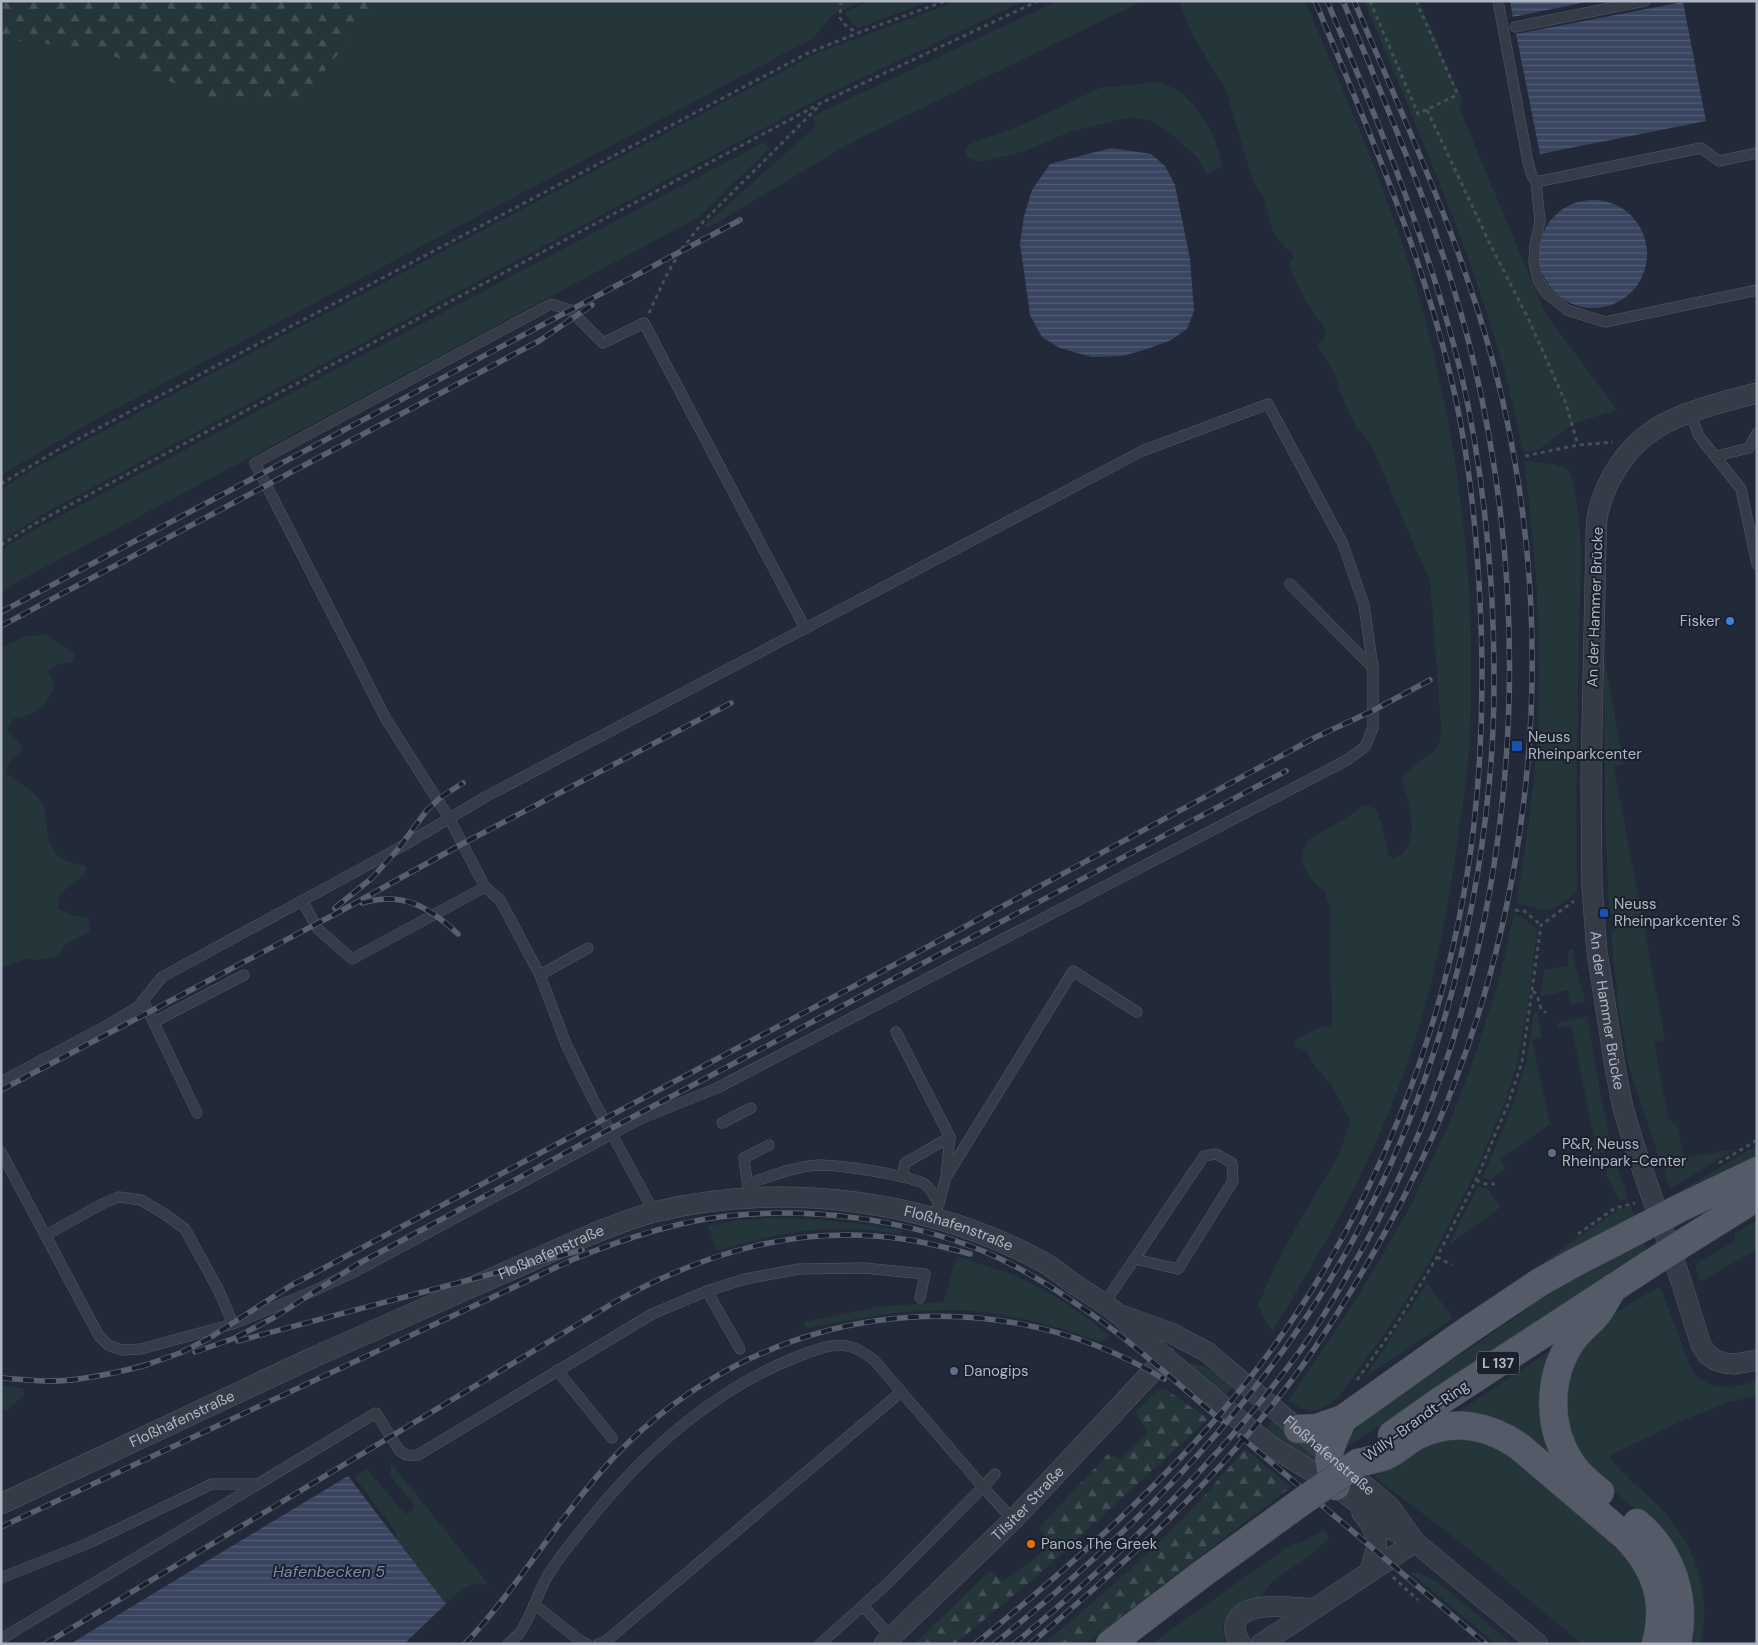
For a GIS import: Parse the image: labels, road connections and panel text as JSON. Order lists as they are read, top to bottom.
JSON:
{
  "streets": {
    "main road": ["L 137", "Willy-Brandt-Ring"],
    "street": ["An der Hammer Brücke", "Floßhafenstraße", "Tilsiter Straße"]
  },
  "crossings": [
    ["Floßhafenstraße", "Tilsiter Straße"]
  ],
  "water": ["Hafenbecken 5"],
  "places": {
    "other": [
      "Fisker",
      "P&R, Neuss Rheinpark-Center",
      "Danogips",
      "Panos The Greek"
    ],
    "transit": ["Neuss Rheinparkcenter", "Neuss Rheinparkcenter S"]
  }
}
